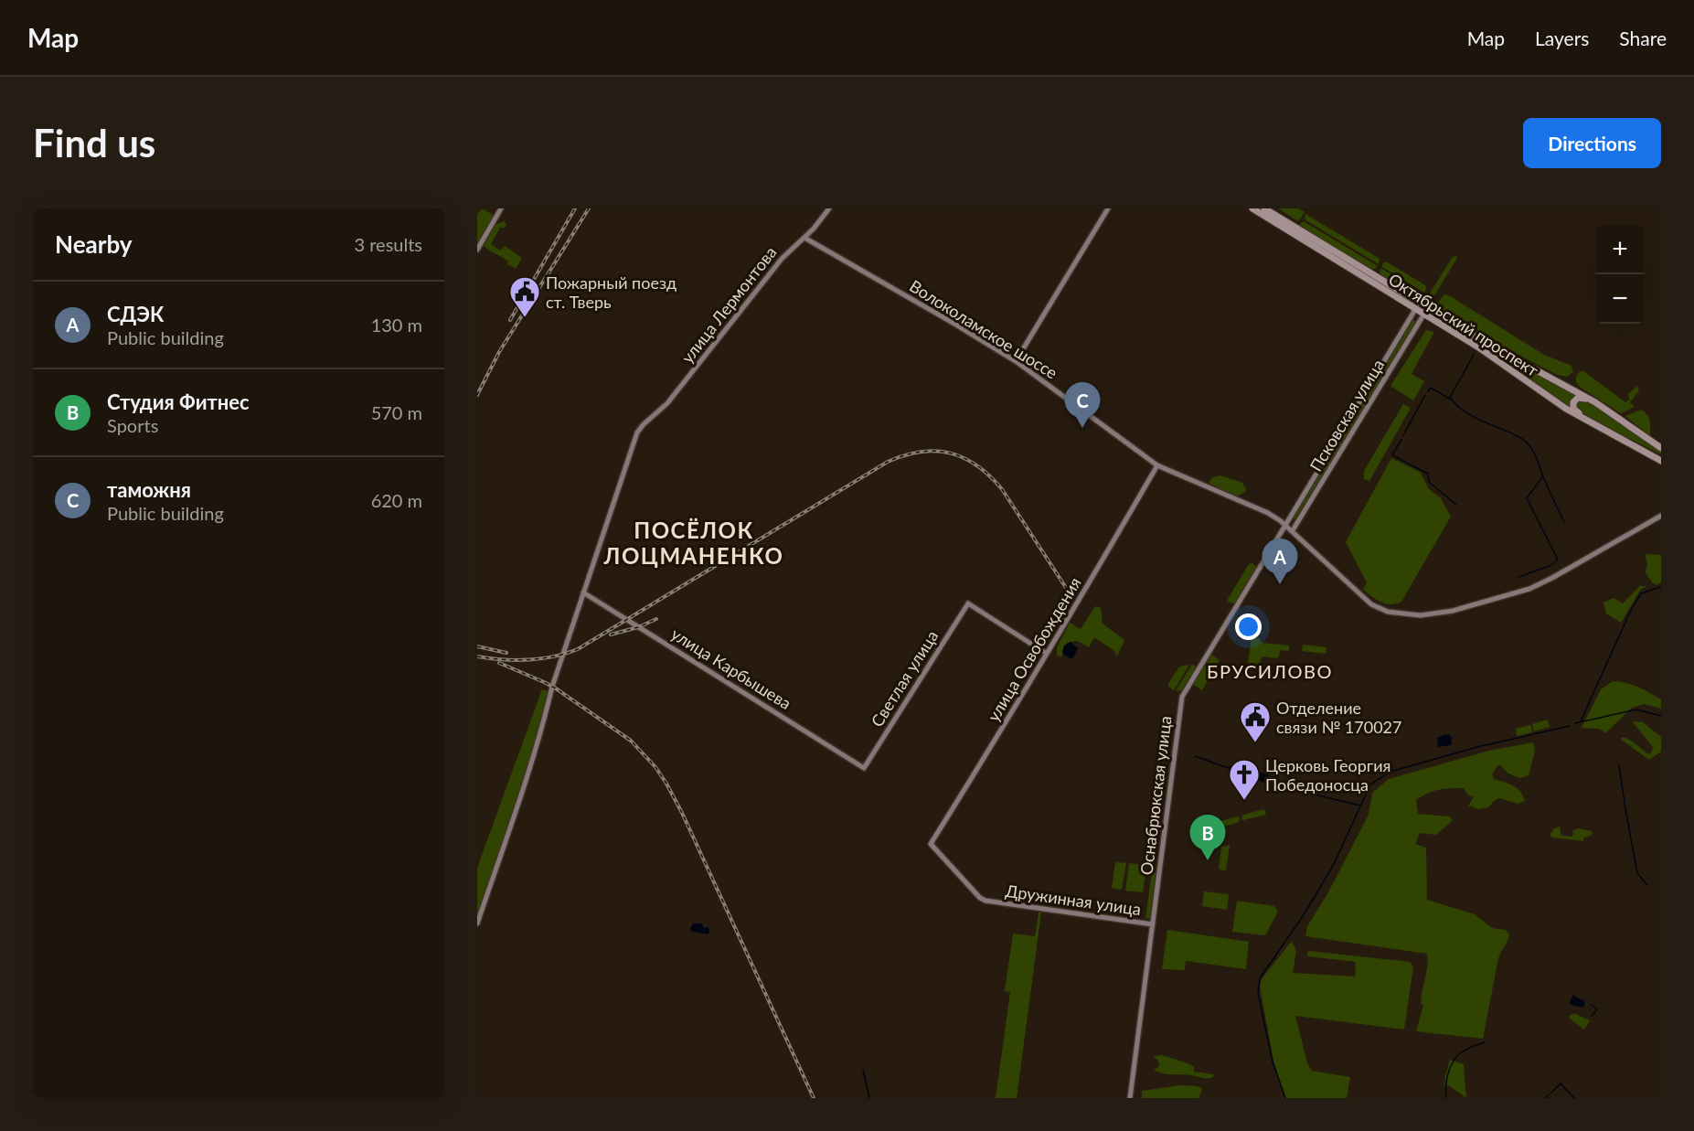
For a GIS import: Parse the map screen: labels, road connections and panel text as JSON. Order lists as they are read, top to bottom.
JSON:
{
  "streets": {
    "main road": [
      "улица Лермонтова",
      "Октябрьский проспект",
      "Волоколамское шоссе",
      "Псковская улица",
      "улица Освобождения",
      "улица Карбышева",
      "Светлая улица",
      "Оснабрюкская улица",
      "Дружинная улица"
    ]
  },
  "crossings": [
    ["улица Лермонтова", "Волоколамское шоссе"],
    ["улица Лермонтова", "улица Карбышева"],
    ["Октябрьский проспект", "Псковская улица"],
    ["Волоколамское шоссе", "Псковская улица"],
    ["Волоколамское шоссе", "улица Освобождения"],
    ["Волоколамское шоссе", "Оснабрюкская улица"],
    ["Псковская улица", "Оснабрюкская улица"],
    ["улица Освобождения", "Светлая улица"],
    ["улица Освобождения", "Дружинная улица"],
    ["улица Карбышева", "Светлая улица"],
    ["Оснабрюкская улица", "Дружинная улица"]
  ],
  "districts": ["ПОСЁЛОК ЛОЦМАНЕНКО", "БРУСИЛОВО"],
  "places": {
    "public building": ["Пожарный поезд ст. Тверь", "Отделение связи № 170027"],
    "church": ["Церковь Георгия Победоносца"]
  },
  "page": {
    "header": "Map",
    "nav": ["Map", "Layers", "Share"],
    "buttons": "Directions",
    "title": "Find us",
    "heading": ["Nearby", "3 results"],
    "map_buttons": ["+", "−"],
    "list": [
      {
        "mark": "A",
        "name": "СДЭК",
        "note": "Public building",
        "value": "130 m"
      },
      {
        "mark": "B",
        "name": "Студия Фитнес",
        "note": "Sports",
        "value": "570 m"
      },
      {
        "mark": "C",
        "name": "таможня",
        "note": "Public building",
        "value": "620 m"
      }
    ],
    "pins": ["C", "A", "B"]
  }
}
